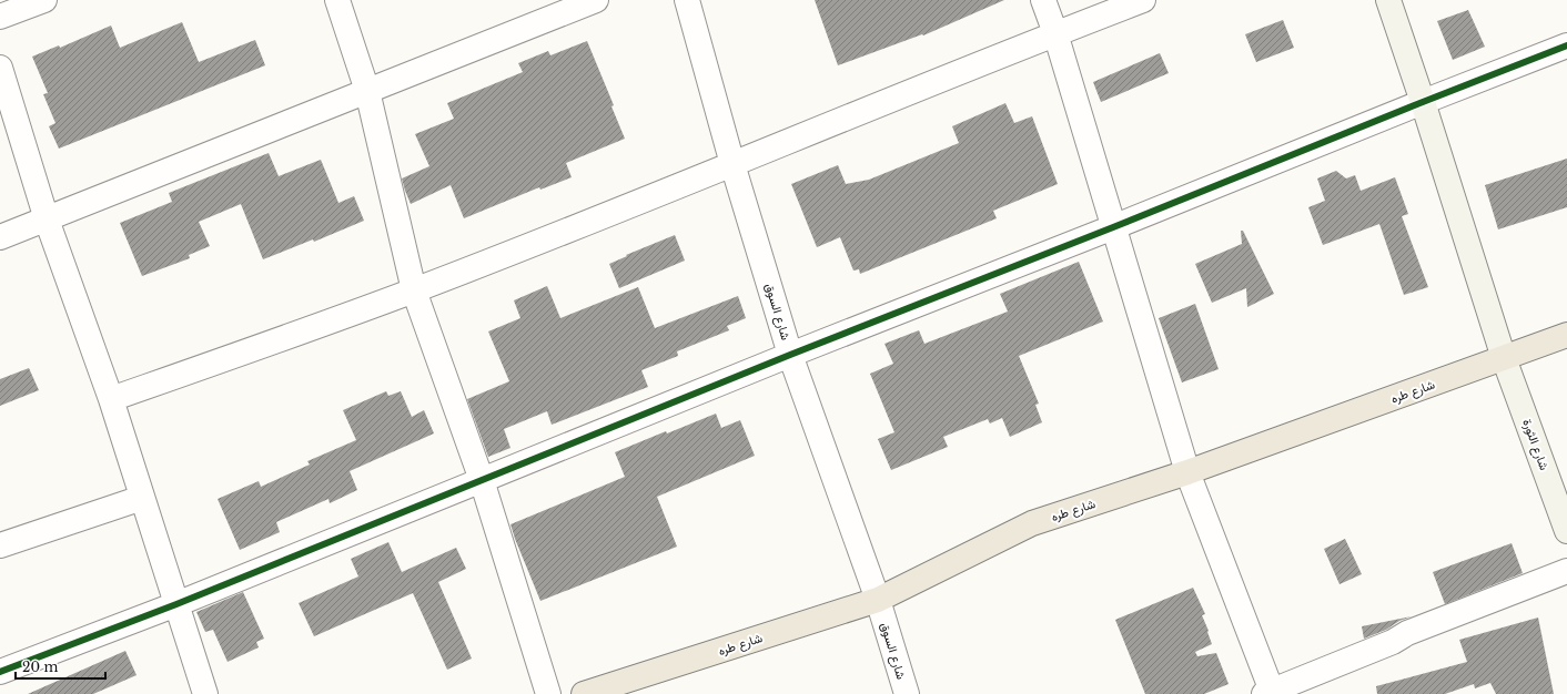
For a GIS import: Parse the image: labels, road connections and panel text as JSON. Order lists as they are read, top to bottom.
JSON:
{
  "streets": {
    "main road": ["شارع طره"],
    "street": ["شارع السوق", "شارع الثورة"]
  },
  "crossings": [
    ["شارع السوق", "شارع طره"],
    ["شارع طره", "شارع الثورة"]
  ],
  "scale_bar": "20 m"
}
